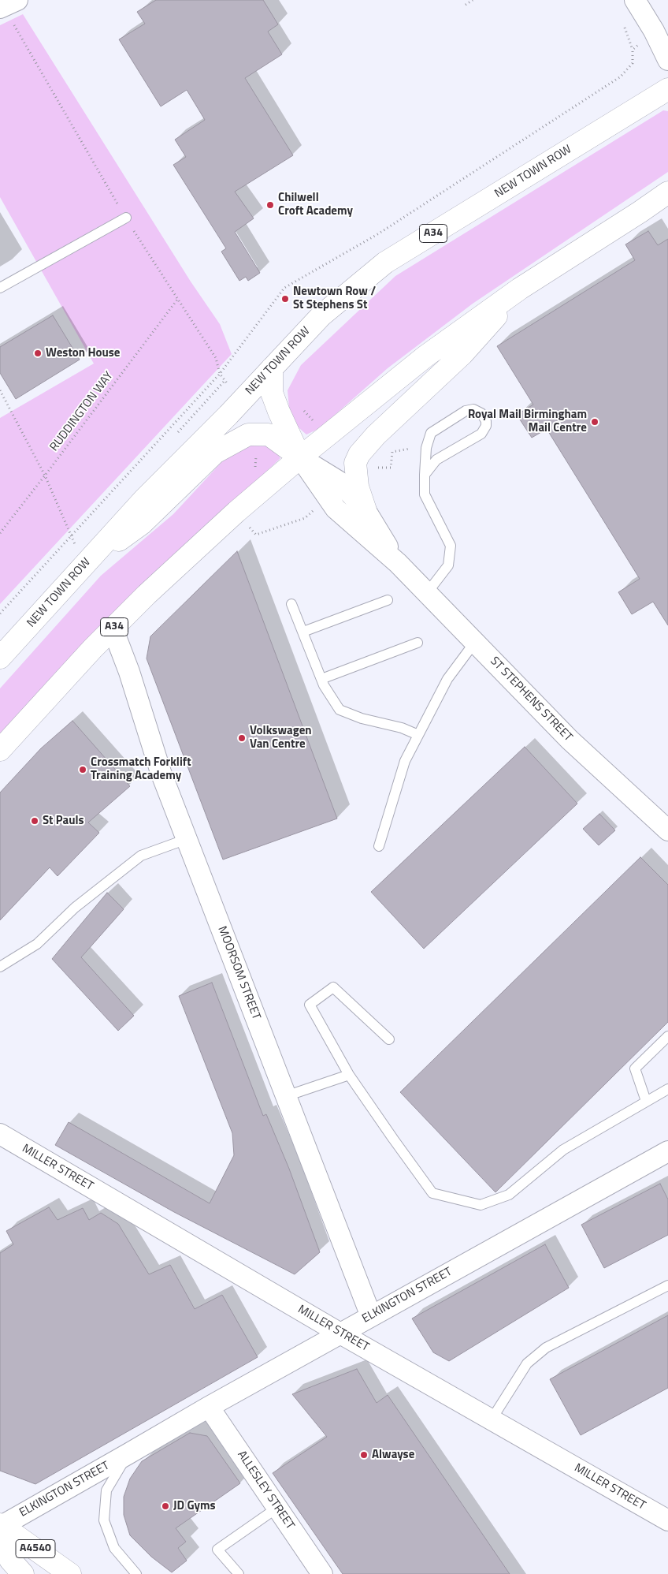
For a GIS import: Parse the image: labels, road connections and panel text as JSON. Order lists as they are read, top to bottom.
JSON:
{
  "streets": {
    "highway": ["NEW TOWN ROW", "A34", "A4540"],
    "street": [
      "ST STEPHENS STREET",
      "MOORSOM STREET",
      "MILLER STREET",
      "ELKINGTON STREET",
      "ALLESLEY STREET"
    ],
    "path": ["RUDDINGTON WAY"]
  },
  "crossings": [
    ["A34", "ST STEPHENS STREET"],
    ["A34", "MOORSOM STREET"],
    ["MOORSOM STREET", "ELKINGTON STREET"],
    ["MILLER STREET", "ELKINGTON STREET"],
    ["ELKINGTON STREET", "ALLESLEY STREET"],
    ["ELKINGTON STREET", "A4540"]
  ],
  "places": [
    "Chilwell Croft Academy",
    "Newtown Row / St Stephens St",
    "Weston House",
    "Royal Mail Birmingham Mail Centre",
    "Volkswagen Van Centre",
    "Crossmatch Forklift Training Academy",
    "St Pauls",
    "Alwayse",
    "JD Gyms"
  ]
}
